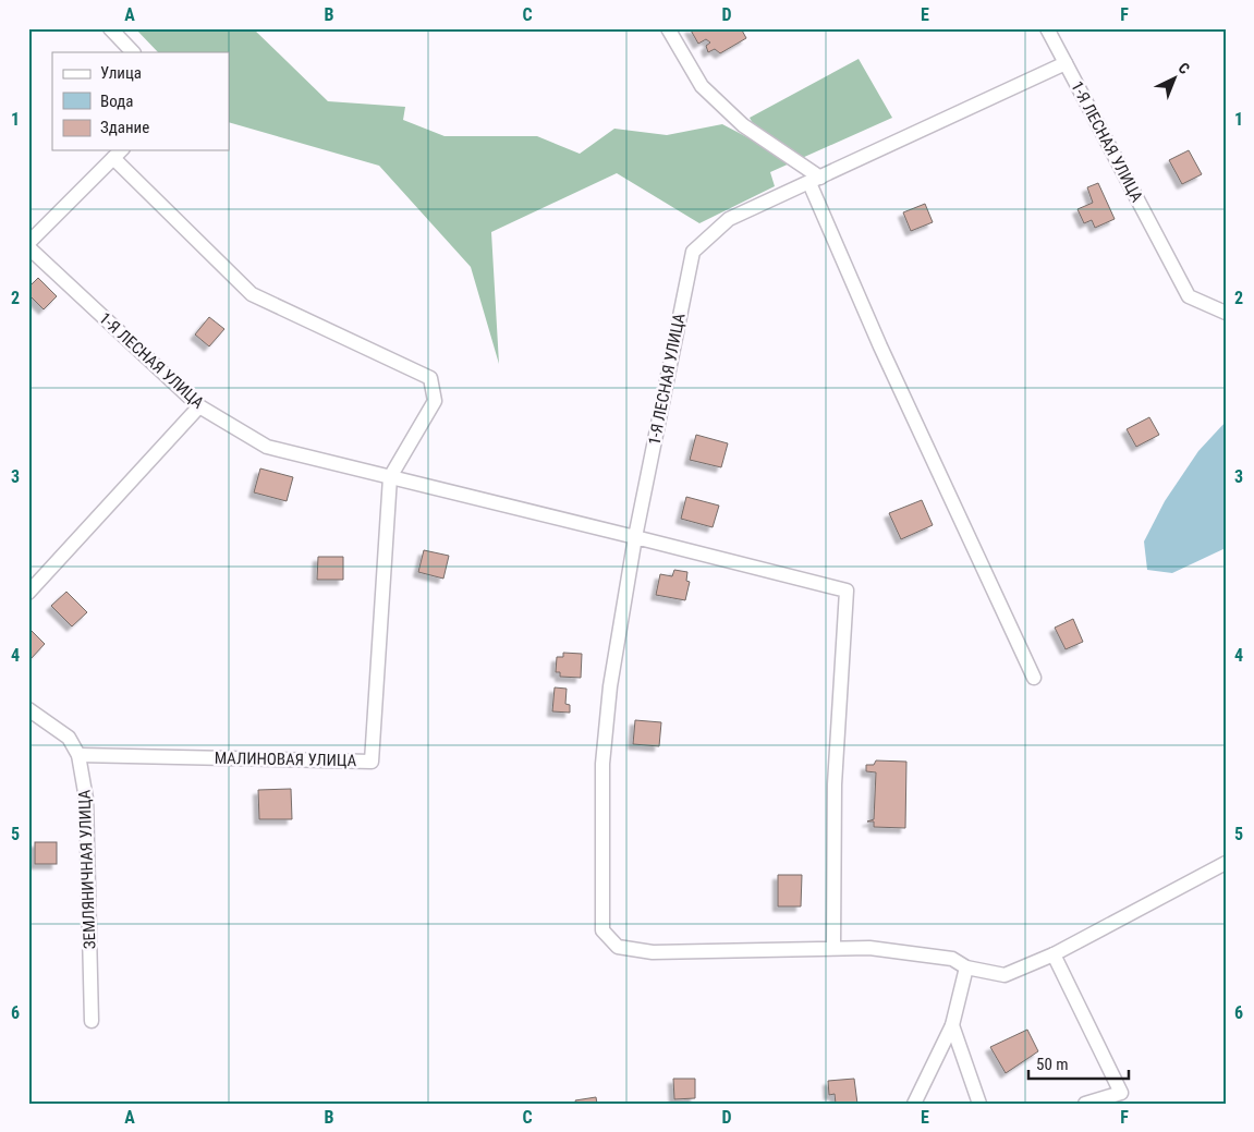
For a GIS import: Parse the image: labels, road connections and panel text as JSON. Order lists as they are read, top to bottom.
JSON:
{
  "streets": {
    "street": ["1-Я ЛЕСНАЯ УЛИЦА", "МАЛИНОВАЯ УЛИЦА", "ЗЕМЛЯНИЧНАЯ УЛИЦА"]
  },
  "crossings": [
    ["1-Я ЛЕСНАЯ УЛИЦА", "МАЛИНОВАЯ УЛИЦА"],
    ["МАЛИНОВАЯ УЛИЦА", "ЗЕМЛЯНИЧНАЯ УЛИЦА"]
  ],
  "legend": ["Улица", "Вода", "Здание"],
  "scale_bar": "50 m",
  "north": "top right",
  "grid": {
    "columns": [
      "A",
      "B",
      "C",
      "D",
      "E",
      "F"
    ],
    "rows": [
      "1",
      "2",
      "3",
      "4",
      "5",
      "6"
    ]
  }
}
